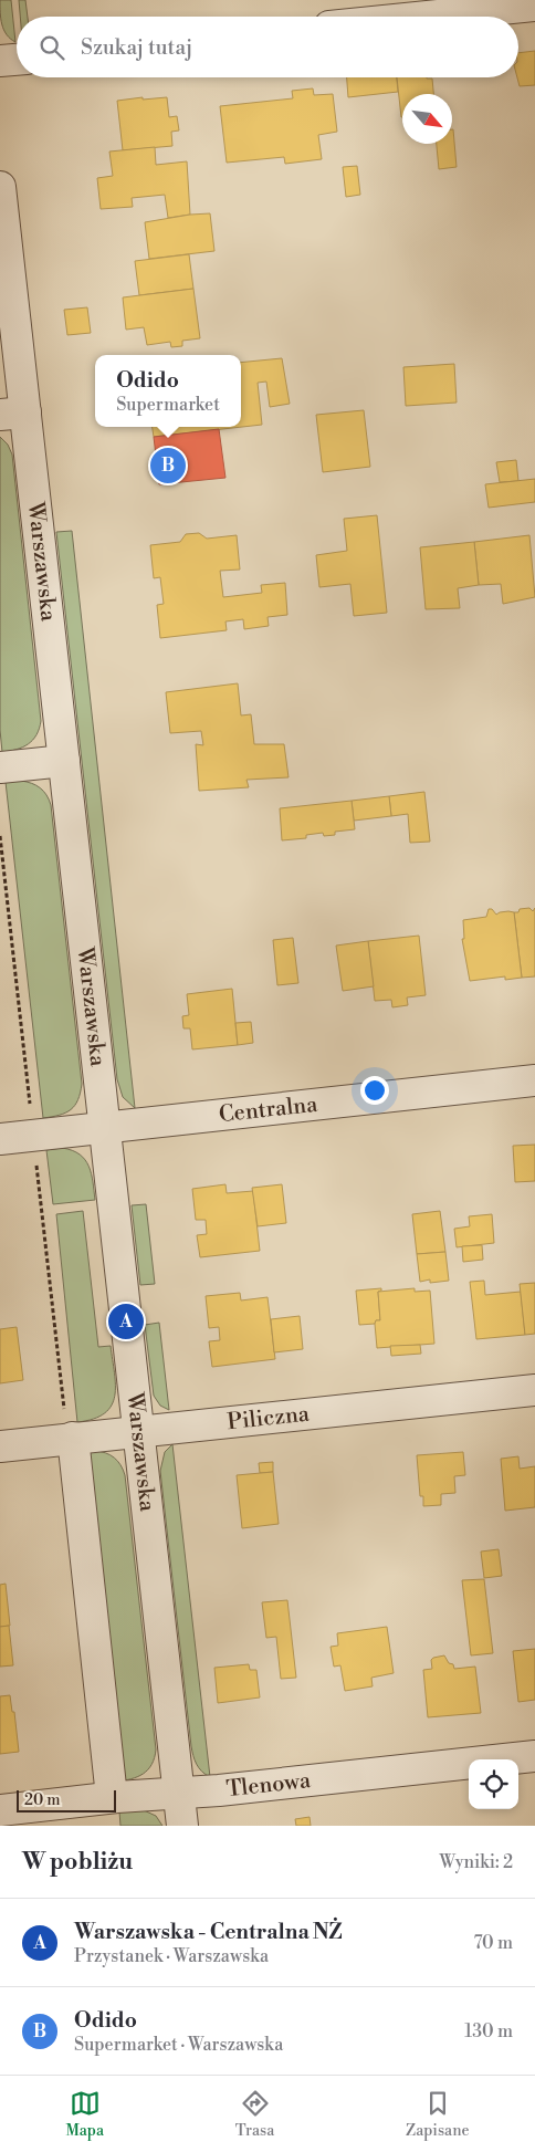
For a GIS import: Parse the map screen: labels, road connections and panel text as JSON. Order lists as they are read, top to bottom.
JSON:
{
  "streets": {
    "street": [
      "Warszawska",
      "Centralna",
      "Piliczna",
      "Tlenowa"
    ]
  },
  "crossings": [
    ["Warszawska", "Centralna"],
    ["Warszawska", "Piliczna"],
    ["Warszawska", "Tlenowa"]
  ],
  "scale_bar": "20 m",
  "north": "bottom right",
  "page": {
    "search": "Szukaj tutaj",
    "popup": ["Odido", "Supermarket"],
    "pins": ["B", "A"],
    "scale": "20 m",
    "heading": ["W pobliżu", "Wyniki: 2"],
    "list": [
      {
        "mark": "A",
        "name": "Warszawska - Centralna NŻ",
        "note": "Przystanek · Warszawska",
        "value": "70 m"
      },
      {
        "mark": "B",
        "name": "Odido",
        "note": "Supermarket · Warszawska",
        "value": "130 m"
      }
    ],
    "nav": ["Mapa", "Trasa", "Zapisane"]
  }
}
